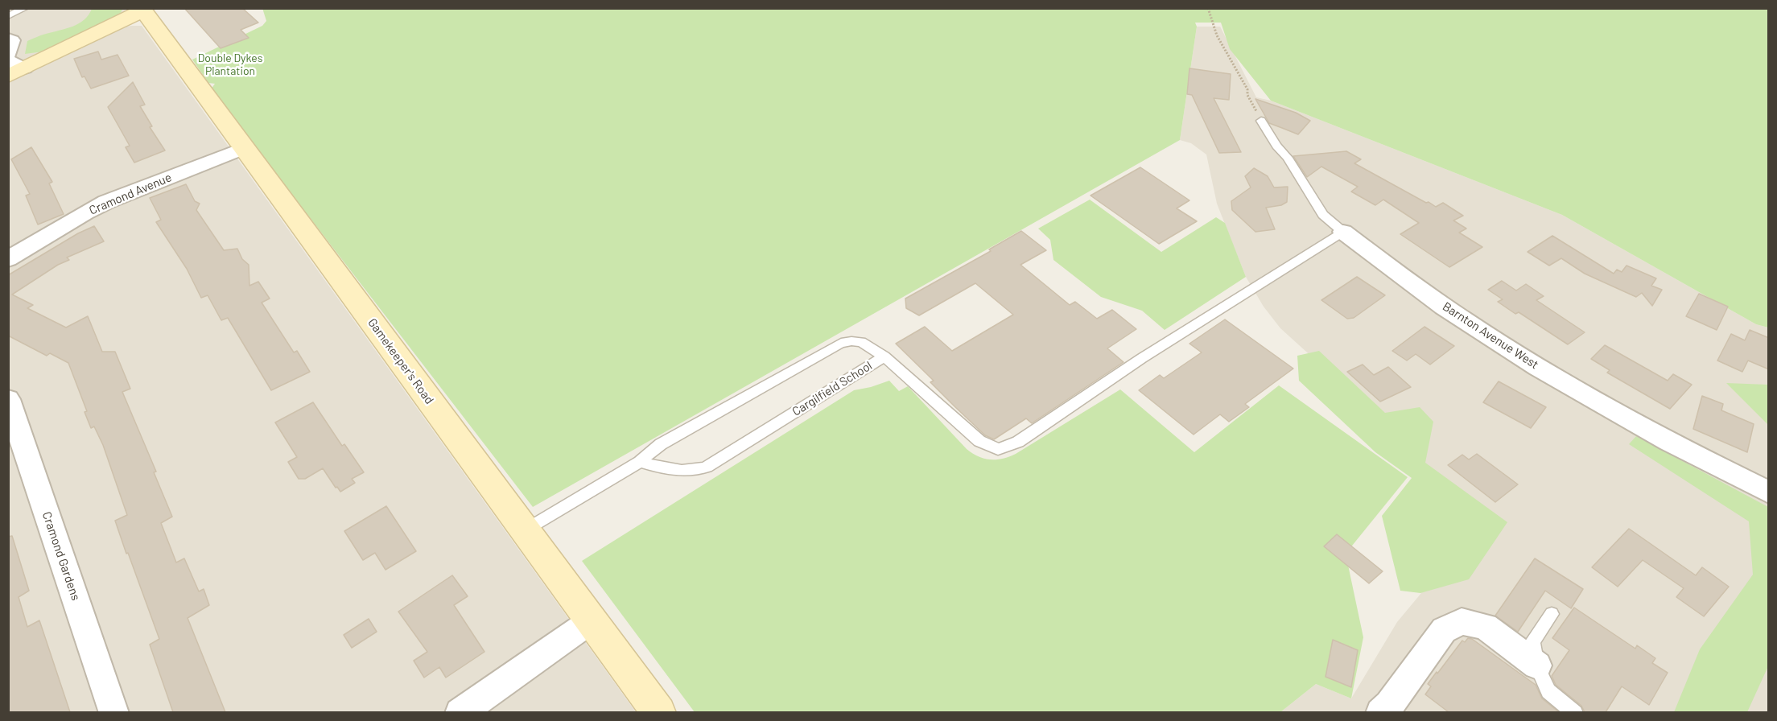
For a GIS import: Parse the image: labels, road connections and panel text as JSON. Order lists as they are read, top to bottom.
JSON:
{
  "streets": {
    "street": [
      "Cramond Avenue",
      "Barnton Avenue West",
      "Gamekeeper's Road",
      "Cramond Gardens"
    ],
    "lane": ["Cargilfield School"]
  },
  "crossings": [
    ["Cramond Avenue", "Gamekeeper's Road"],
    ["Barnton Avenue West", "Cargilfield School"]
  ],
  "parks": ["Double Dykes Plantation"]
}
